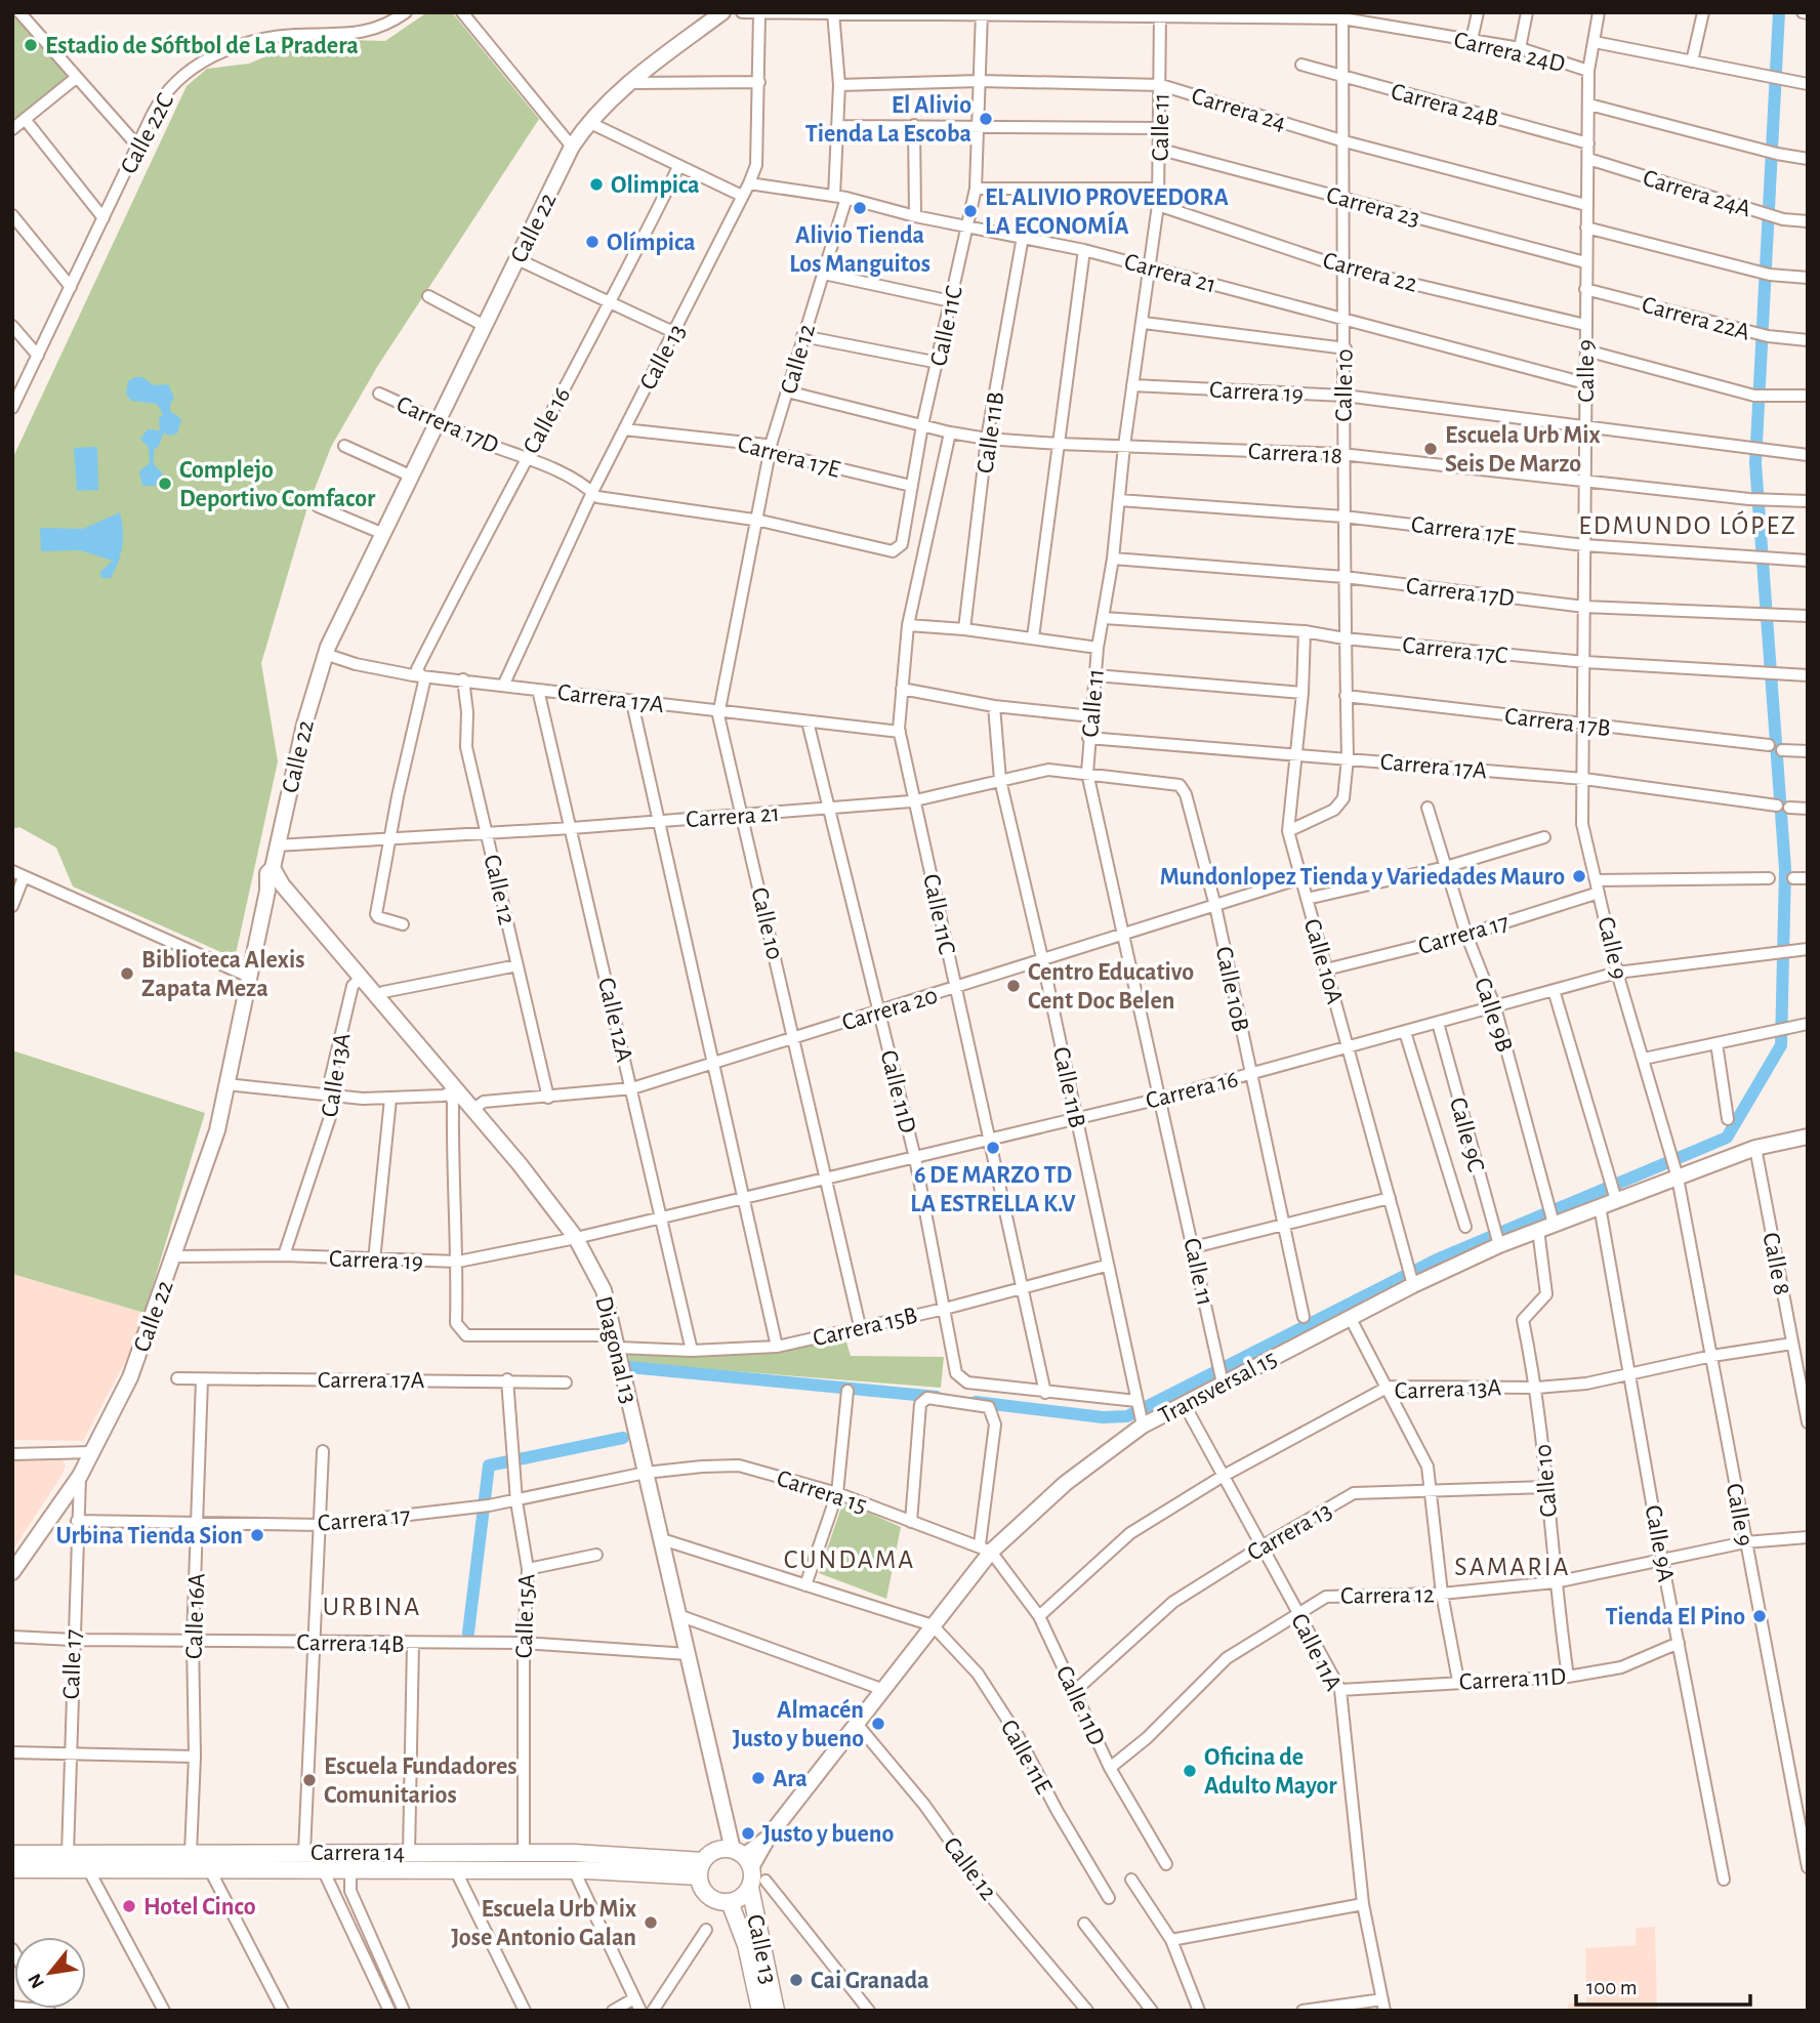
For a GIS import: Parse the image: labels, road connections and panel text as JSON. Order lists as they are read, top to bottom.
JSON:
{
  "streets": {
    "main road": ["Calle 13", "Carrera 14"],
    "street": [
      "Carrera 24D",
      "Carrera 24B",
      "Carrera 24",
      "Calle 11",
      "Calle 22C",
      "Carrera 24A",
      "Carrera 23",
      "Calle 22",
      "Carrera 22",
      "Carrera 21",
      "Carrera 22A",
      "Calle 11C",
      "Calle 12",
      "Calle 9",
      "Calle 10",
      "Carrera 19",
      "Calle 16",
      "Carrera 17D",
      "Calle 11B",
      "Carrera 18",
      "Carrera 17E",
      "Carrera 17C",
      "Carrera 17A",
      "Carrera 17B",
      "Carrera 17",
      "Calle 10A",
      "Calle 10B",
      "Carrera 20",
      "Calle 9B",
      "Calle 12A",
      "Calle 13A",
      "Carrera 16",
      "Calle 11D",
      "Calle 9C",
      "Calle 8",
      "Carrera 15B",
      "Diagonal 13",
      "Transversal 15",
      "Carrera 13A",
      "Carrera 15",
      "Carrera 13",
      "Calle 9A",
      "Carrera 12",
      "Calle 16A",
      "Calle 15A",
      "Carrera 14B",
      "Calle 11A",
      "Calle 17",
      "Carrera 11D",
      "Calle 11E"
    ]
  },
  "crossings": [
    ["Carrera 24D", "Calle 11"],
    ["Carrera 24D", "Calle 13"],
    ["Carrera 24D", "Calle 9"],
    ["Carrera 24D", "Calle 10"],
    ["Carrera 24B", "Calle 9"],
    ["Carrera 24B", "Calle 10"],
    ["Carrera 24", "Calle 11"],
    ["Carrera 24", "Calle 9"],
    ["Carrera 24", "Calle 10"],
    ["Calle 11", "Carrera 23"],
    ["Calle 11", "Carrera 22"],
    ["Calle 11", "Carrera 21"],
    ["Calle 11", "Carrera 19"],
    ["Calle 11", "Carrera 17D"],
    ["Calle 11", "Carrera 18"],
    ["Calle 11", "Carrera 17E"],
    ["Calle 11", "Carrera 17C"],
    ["Calle 11", "Carrera 17A"],
    ["Calle 11", "Carrera 20"],
    ["Calle 11", "Carrera 16"],
    ["Calle 11", "Transversal 15"],
    ["Carrera 24A", "Calle 9"],
    ["Carrera 23", "Calle 9"],
    ["Carrera 23", "Calle 10"],
    ["Calle 22", "Carrera 21"],
    ["Calle 22", "Carrera 19"],
    ["Calle 22", "Carrera 17D"],
    ["Calle 22", "Carrera 17A"],
    ["Calle 22", "Diagonal 13"],
    ["Calle 22", "Calle 17"],
    ["Carrera 22", "Calle 9"],
    ["Carrera 22", "Calle 10"],
    ["Carrera 21", "Calle 11C"],
    ["Carrera 21", "Calle 13"],
    ["Carrera 21", "Calle 12"],
    ["Carrera 21", "Calle 9"],
    ["Carrera 21", "Calle 10"],
    ["Carrera 21", "Calle 16"],
    ["Carrera 21", "Calle 11B"],
    ["Carrera 21", "Calle 10B"],
    ["Carrera 21", "Calle 12A"],
    ["Carrera 21", "Calle 11D"],
    ["Carrera 22A", "Calle 9"],
    ["Calle 11C", "Calle 12"],
    ["Calle 11C", "Calle 10"],
    ["Calle 11C", "Carrera 18"],
    ["Calle 11C", "Carrera 17E"],
    ["Calle 11C", "Carrera 17A"],
    ["Calle 11C", "Carrera 20"],
    ["Calle 11C", "Carrera 16"],
    ["Calle 11C", "Calle 11D"],
    ["Calle 11C", "Carrera 15B"],
    ["Calle 13", "Carrera 17D"],
    ["Calle 13", "Carrera 17E"],
    ["Calle 13", "Carrera 17A"],
    ["Calle 13", "Diagonal 13"],
    ["Calle 13", "Transversal 15"],
    ["Calle 13", "Carrera 14"],
    ["Calle 12", "Calle 10"],
    ["Calle 12", "Carrera 18"],
    ["Calle 12", "Carrera 17E"],
    ["Calle 12", "Carrera 17A"],
    ["Calle 12", "Carrera 20"],
    ["Calle 12", "Transversal 15"],
    ["Calle 9", "Carrera 19"],
    ["Calle 9", "Carrera 17D"],
    ["Calle 9", "Carrera 18"],
    ["Calle 9", "Carrera 17E"],
    ["Calle 9", "Carrera 17C"],
    ["Calle 9", "Carrera 17A"],
    ["Calle 9", "Carrera 17B"],
    ["Calle 9", "Carrera 17"],
    ["Calle 9", "Carrera 16"],
    ["Calle 9", "Transversal 15"],
    ["Calle 9", "Carrera 13A"],
    ["Calle 9", "Carrera 12"],
    ["Calle 10", "Carrera 19"],
    ["Calle 10", "Carrera 17D"],
    ["Calle 10", "Carrera 18"],
    ["Calle 10", "Carrera 17E"],
    ["Calle 10", "Carrera 17C"],
    ["Calle 10", "Carrera 17A"],
    ["Calle 10", "Carrera 17B"],
    ["Calle 10", "Calle 10A"],
    ["Calle 10", "Carrera 20"],
    ["Calle 10", "Carrera 16"],
    ["Calle 10", "Carrera 15B"],
    ["Calle 10", "Transversal 15"],
    ["Calle 10", "Carrera 13A"],
    ["Calle 10", "Carrera 13"],
    ["Calle 10", "Carrera 12"],
    ["Calle 10", "Carrera 11D"],
    ["Carrera 19", "Calle 13A"],
    ["Carrera 19", "Carrera 16"],
    ["Carrera 19", "Diagonal 13"],
    ["Calle 16", "Carrera 17D"],
    ["Calle 16", "Carrera 17A"],
    ["Calle 11B", "Carrera 18"],
    ["Calle 11B", "Carrera 20"],
    ["Calle 11B", "Carrera 16"],
    ["Calle 11B", "Carrera 15B"],
    ["Calle 11B", "Transversal 15"],
    ["Carrera 17C", "Calle 10A"],
    ["Carrera 17A", "Calle 10A"],
    ["Carrera 17A", "Calle 12A"],
    ["Carrera 17A", "Calle 11D"],
    ["Carrera 17A", "Calle 16A"],
    ["Carrera 17A", "Calle 15A"],
    ["Carrera 17", "Calle 10A"],
    ["Carrera 17", "Calle 9B"],
    ["Carrera 17", "Diagonal 13"],
    ["Carrera 17", "Carrera 15"],
    ["Carrera 17", "Calle 16A"],
    ["Carrera 17", "Calle 15A"],
    ["Carrera 17", "Calle 17"],
    ["Calle 10A", "Carrera 20"],
    ["Calle 10A", "Carrera 16"],
    ["Calle 10A", "Transversal 15"],
    ["Calle 10B", "Carrera 20"],
    ["Calle 10B", "Carrera 16"],
    ["Carrera 20", "Calle 12A"],
    ["Carrera 20", "Calle 11D"],
    ["Carrera 20", "Diagonal 13"],
    ["Calle 9B", "Carrera 16"],
    ["Calle 9B", "Transversal 15"],
    ["Calle 12A", "Carrera 16"],
    ["Calle 12A", "Carrera 15B"],
    ["Calle 13A", "Diagonal 13"],
    ["Carrera 16", "Calle 11D"],
    ["Carrera 16", "Calle 9C"],
    ["Carrera 16", "Diagonal 13"],
    ["Calle 11D", "Carrera 15B"],
    ["Calle 11D", "Transversal 15"],
    ["Calle 11D", "Carrera 13A"],
    ["Calle 11D", "Carrera 15"],
    ["Calle 11D", "Carrera 13"],
    ["Calle 11D", "Carrera 12"],
    ["Calle 9C", "Transversal 15"],
    ["Calle 8", "Transversal 15"],
    ["Calle 8", "Carrera 13A"],
    ["Carrera 15B", "Diagonal 13"],
    ["Diagonal 13", "Transversal 15"],
    ["Diagonal 13", "Carrera 15"],
    ["Diagonal 13", "Carrera 14B"],
    ["Diagonal 13", "Carrera 14"],
    ["Transversal 15", "Carrera 15"],
    ["Transversal 15", "Calle 9A"],
    ["Transversal 15", "Calle 11A"],
    ["Transversal 15", "Calle 11E"],
    ["Transversal 15", "Carrera 14"],
    ["Carrera 13A", "Calle 9A"],
    ["Carrera 13A", "Calle 11A"],
    ["Carrera 13", "Calle 11A"],
    ["Calle 9A", "Carrera 12"],
    ["Calle 9A", "Carrera 11D"],
    ["Carrera 12", "Calle 11A"],
    ["Calle 16A", "Carrera 14B"],
    ["Calle 16A", "Carrera 14"],
    ["Calle 15A", "Carrera 14B"],
    ["Calle 15A", "Carrera 14"],
    ["Carrera 14B", "Calle 17"],
    ["Calle 11A", "Carrera 11D"],
    ["Calle 17", "Carrera 14"]
  ],
  "districts": [
    "EDMUNDO LÓPEZ",
    "CUNDAMA",
    "SAMARIA",
    "URBINA"
  ],
  "places": [
    "Estadio de Sóftbol de La Pradera",
    "El Alivio Tienda La Escoba",
    "Olimpica",
    "Alivio Tienda Los Manguitos",
    "EL ALIVIO PROVEEDORA LA ECONOMÍA",
    "Olímpica",
    "Escuela Urb Mix Seis De Marzo",
    "Complejo Deportivo Comfacor",
    "Mundonlopez Tienda y Variedades Mauro",
    "Biblioteca Alexis Zapata Meza",
    "Centro Educativo Cent Doc Belen",
    "6 DE MARZO TD LA ESTRELLA K.V",
    "Urbina Tienda Sion",
    "Tienda El Pino",
    "Almacén Justo y bueno",
    "Oficina de Adulto Mayor",
    "Ara",
    "Escuela Fundadores Comunitarios",
    "Justo y bueno",
    "Hotel Cinco",
    "Escuela Urb Mix Jose Antonio Galan",
    "Cai Granada"
  ],
  "scale_bar": "100 m",
  "north": "bottom left"
}
